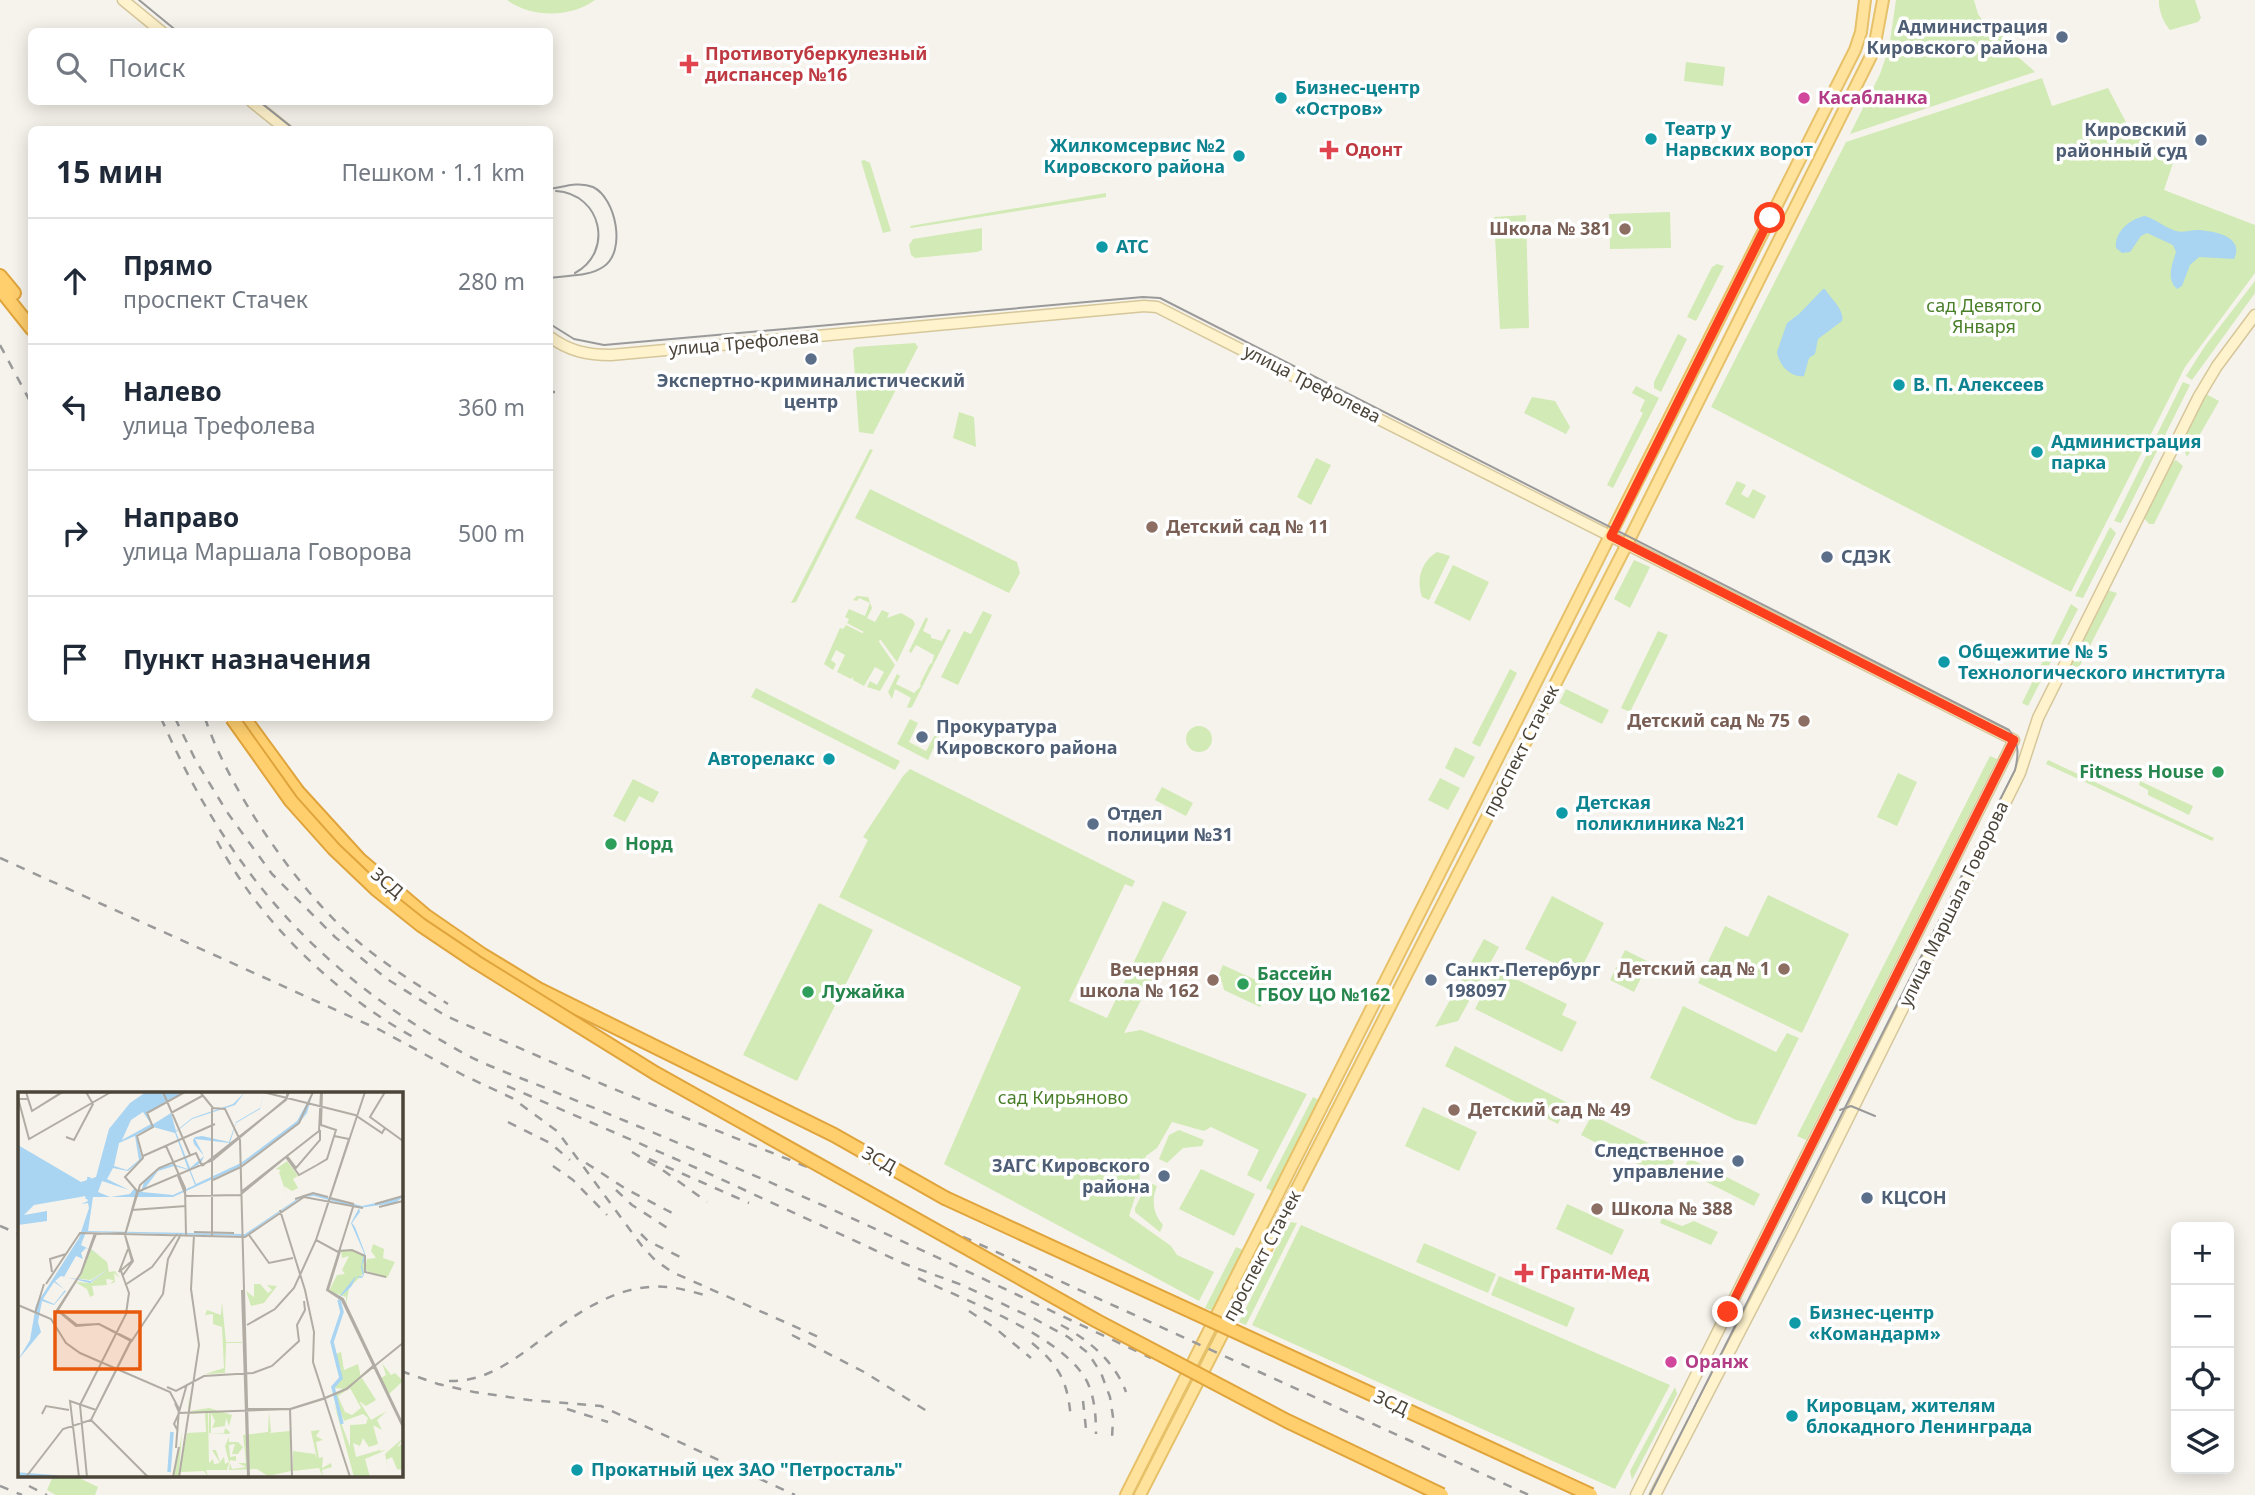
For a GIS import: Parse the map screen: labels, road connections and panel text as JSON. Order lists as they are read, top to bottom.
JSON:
{
  "streets": {
    "highway": ["ЗСД"],
    "main road": ["улица Трефолева", "проспект Стачек", "улица Маршала Говорова"]
  },
  "crossings": [
    ["улица Трефолева", "проспект Стачек"],
    ["улица Трефолева", "улица Маршала Говорова"]
  ],
  "parks": ["сад Девятого Января", "сад Кирьяново"],
  "places": {
    "other": [
      "Администрация Кировского района",
      "Бизнес-центр «Остров»",
      "Касабланка",
      "Театр у Нарвских ворот",
      "Кировский районный суд",
      "Жилкомсервис №2 Кировского района",
      "Школа № 381",
      "АТС",
      "Экспертно-криминалистический центр",
      "В. П. Алексеев",
      "Администрация парка",
      "Детский сад № 11",
      "СДЭК",
      "Общежитие № 5 Технологического института",
      "Детский сад № 75",
      "Прокуратура Кировского района",
      "Авторелакс",
      "Fitness House",
      "Детская поликлиника №21",
      "Отдел полиции №31",
      "Норд",
      "Детский сад № 1",
      "Вечерняя школа № 162",
      "Санкт-Петербург 198097",
      "Бассейн ГБОУ ЦО №162",
      "Лужайка",
      "Детский сад № 49",
      "Следственное управление",
      "ЗАГС Кировского района",
      "КЦСОН",
      "Школа № 388",
      "Бизнес-центр «Командарм»",
      "Оранж",
      "Кировцам, жителям блокадного Ленинграда",
      "Прокатный цех ЗАО \"Петросталь\""
    ],
    "health": ["Противотуберкулезный диспансер №16", "Одонт", "Гранти-Мед"]
  },
  "page": {
    "search": "Поиск",
    "heading": ["15 мин", "Пешком · 1.1 km"],
    "list": [
      ["Прямо", "проспект Стачек", "280 m"],
      ["Налево", "улица Трефолева", "360 m"],
      ["Направо", "улица Маршала Говорова", "500 m"],
      "Пункт назначения"
    ],
    "map_buttons": ["+", "−"]
  }
}
